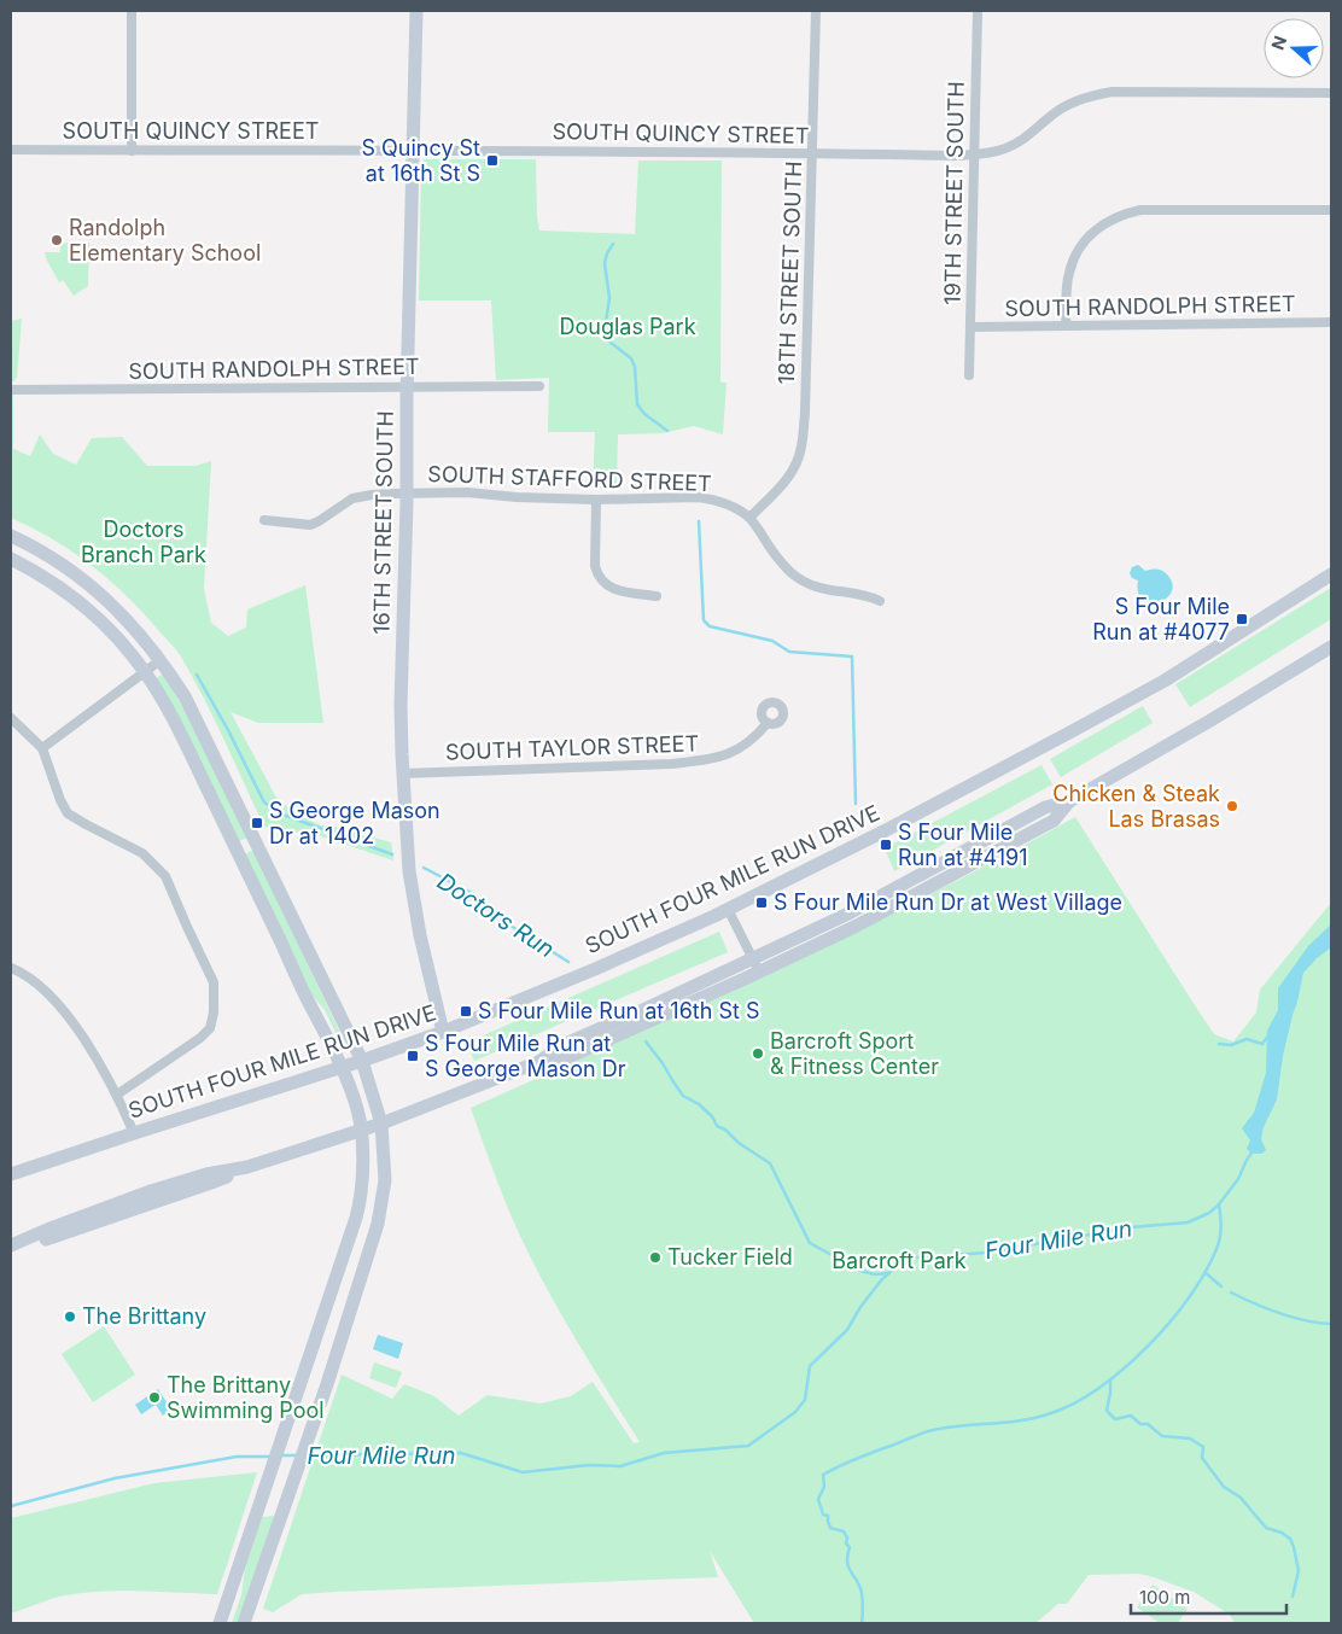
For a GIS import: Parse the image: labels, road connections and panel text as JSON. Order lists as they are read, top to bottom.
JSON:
{
  "streets": {
    "main road": ["16TH STREET SOUTH", "SOUTH FOUR MILE RUN DRIVE"],
    "street": [
      "SOUTH QUINCY STREET",
      "19TH STREET SOUTH",
      "18TH STREET SOUTH",
      "SOUTH RANDOLPH STREET",
      "SOUTH STAFFORD STREET",
      "SOUTH TAYLOR STREET"
    ]
  },
  "crossings": [
    ["SOUTH QUINCY STREET", "19TH STREET SOUTH"],
    ["SOUTH QUINCY STREET", "18TH STREET SOUTH"],
    ["SOUTH QUINCY STREET", "16TH STREET SOUTH"],
    ["19TH STREET SOUTH", "SOUTH RANDOLPH STREET"],
    ["18TH STREET SOUTH", "SOUTH STAFFORD STREET"],
    ["SOUTH RANDOLPH STREET", "16TH STREET SOUTH"],
    ["SOUTH STAFFORD STREET", "16TH STREET SOUTH"],
    ["16TH STREET SOUTH", "SOUTH TAYLOR STREET"],
    ["16TH STREET SOUTH", "SOUTH FOUR MILE RUN DRIVE"]
  ],
  "water": ["Doctors Run", "Four Mile Run"],
  "parks": ["Douglas Park", "Doctors Branch Park", "Barcroft Park"],
  "places": {
    "transit": [
      "S Quincy St at 16th St S",
      "S Four Mile Run at #4077",
      "S George Mason Dr at 1402",
      "S Four Mile Run at #4191",
      "S Four Mile Run Dr at West Village",
      "S Four Mile Run at 16th St S",
      "S Four Mile Run at S George Mason Dr"
    ],
    "other": [
      "Randolph Elementary School",
      "Chicken & Steak Las Brasas",
      "Barcroft Sport & Fitness Center",
      "Tucker Field",
      "The Brittany",
      "The Brittany Swimming Pool"
    ]
  },
  "scale_bar": "100 m",
  "north": "left"
}
